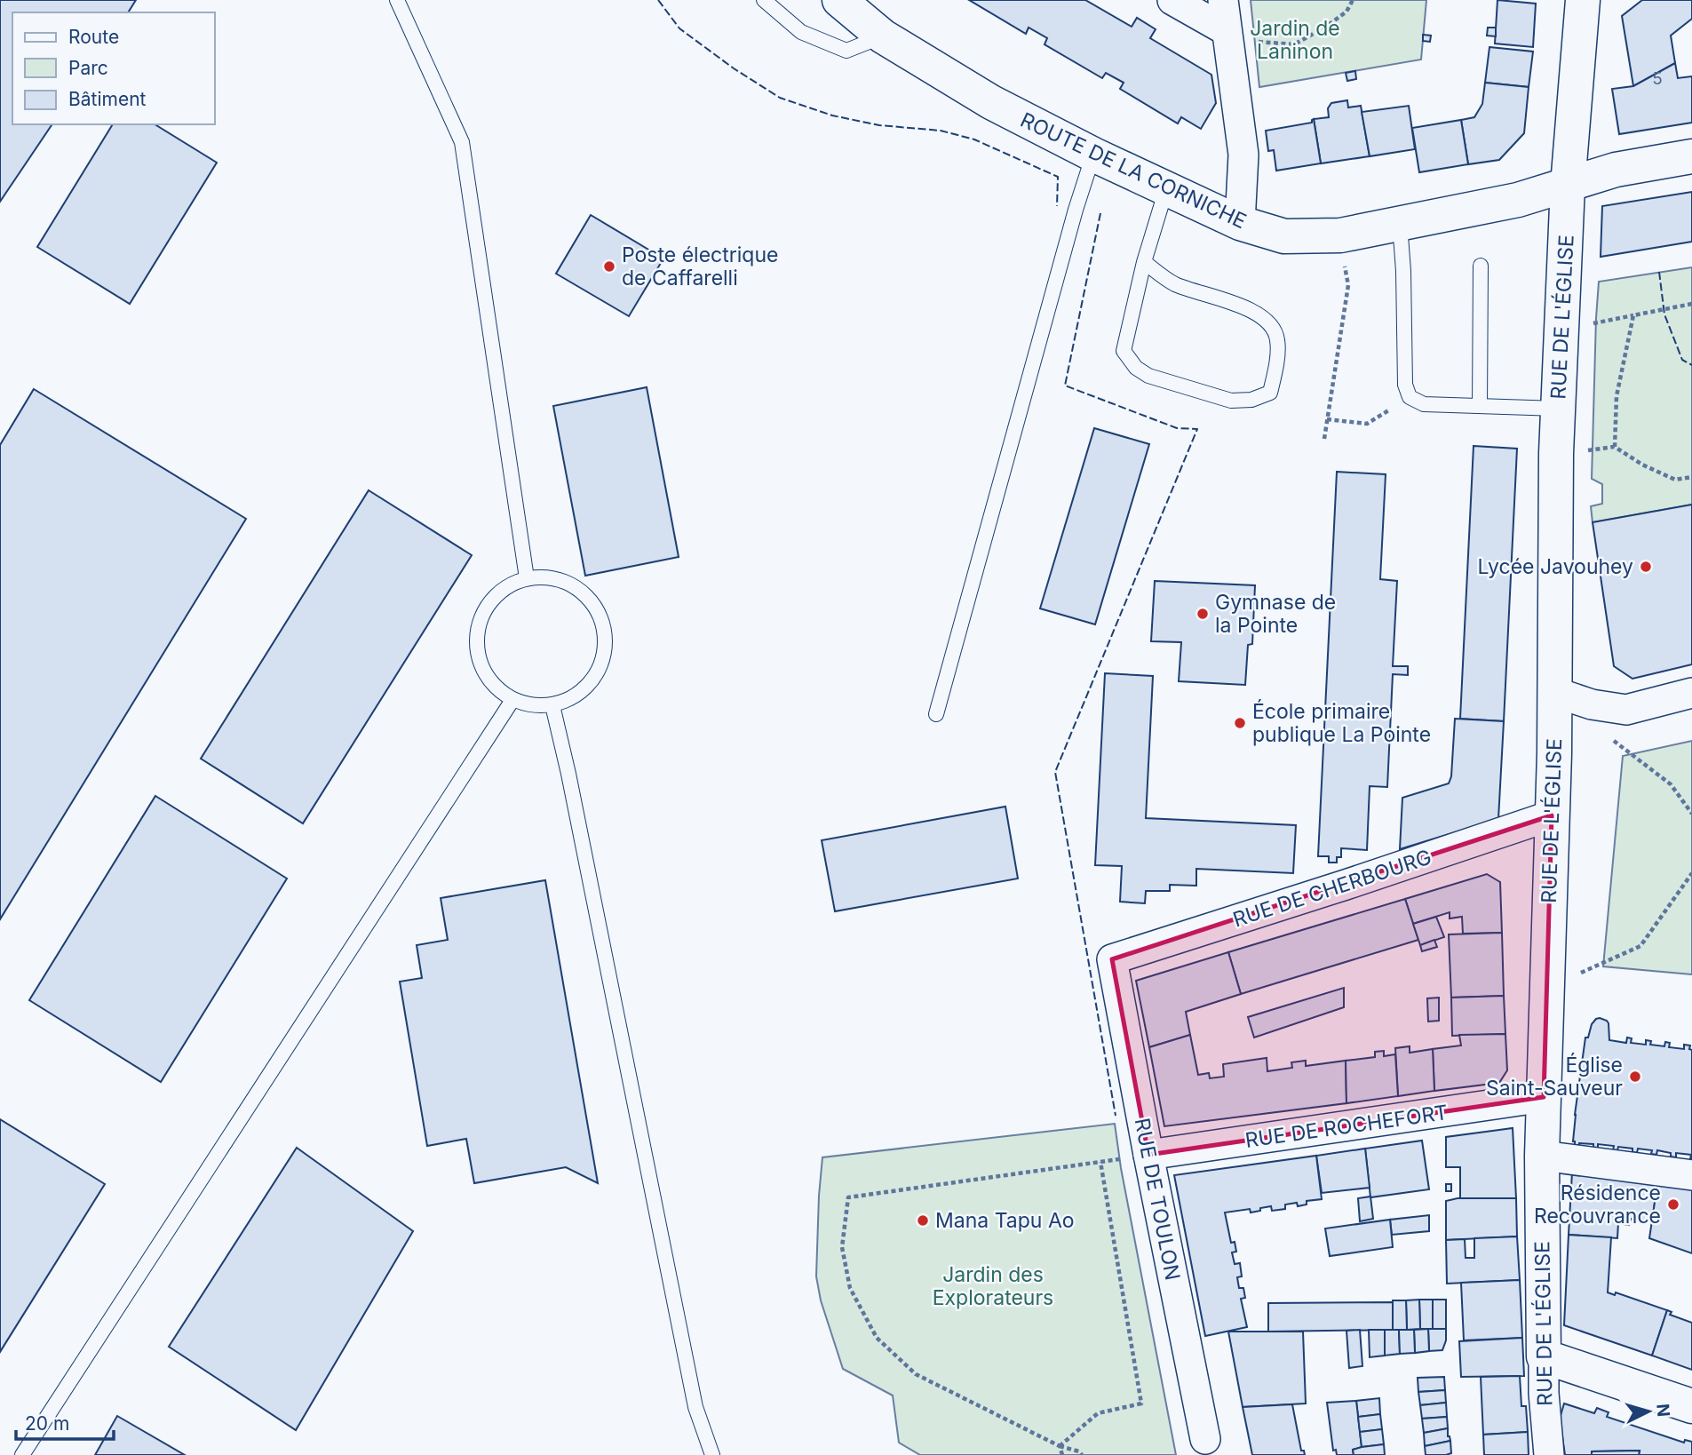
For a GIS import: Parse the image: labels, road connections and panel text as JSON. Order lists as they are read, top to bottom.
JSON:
{
  "streets": {
    "street": [
      "ROUTE DE LA CORNICHE",
      "RUE DE L'ÉGLISE",
      "RUE DE CHERBOURG",
      "RUE DE ROCHEFORT",
      "RUE DE TOULON"
    ]
  },
  "crossings": [
    ["ROUTE DE LA CORNICHE", "RUE DE L'ÉGLISE"],
    ["RUE DE L'ÉGLISE", "RUE DE CHERBOURG"],
    ["RUE DE L'ÉGLISE", "RUE DE ROCHEFORT"],
    ["RUE DE CHERBOURG", "RUE DE TOULON"],
    ["RUE DE ROCHEFORT", "RUE DE TOULON"]
  ],
  "parks": ["Jardin de Laninon", "Jardin des Explorateurs"],
  "places": [
    "Poste électrique de Caffarelli",
    "Lycée Javouhey",
    "Gymnase de la Pointe",
    "École primaire publique La Pointe",
    "Église Saint-Sauveur",
    "Résidence Recouvrance",
    "Mana Tapu Ao"
  ],
  "house_numbers": ["5"],
  "legend": ["Route", "Parc", "Bâtiment"],
  "scale_bar": "20 m",
  "north": "right"
}
